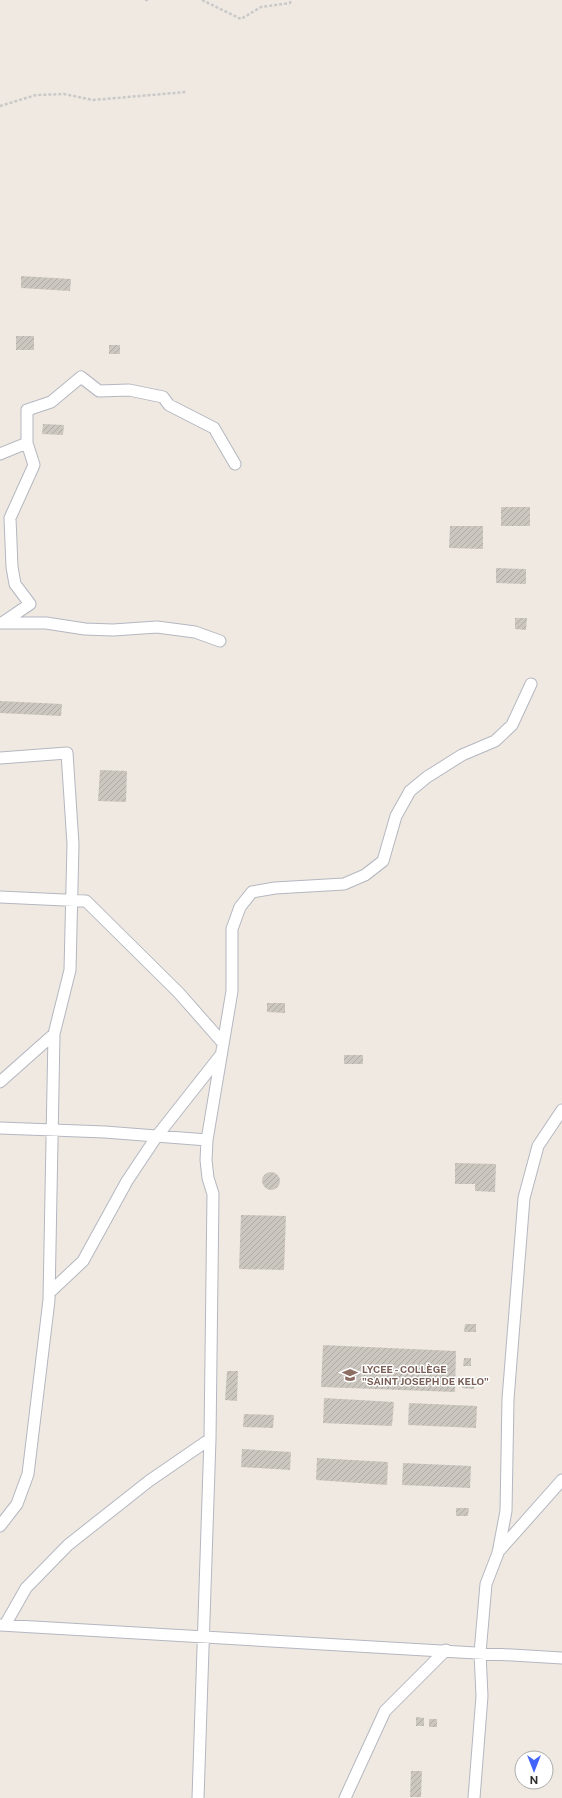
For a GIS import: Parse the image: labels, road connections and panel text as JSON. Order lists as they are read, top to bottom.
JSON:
{
  "places": {
    "school or university": ["LYCEE - COLLÈGE \"SAINT JOSEPH DE KELO\""]
  },
  "north": "bottom"
}
